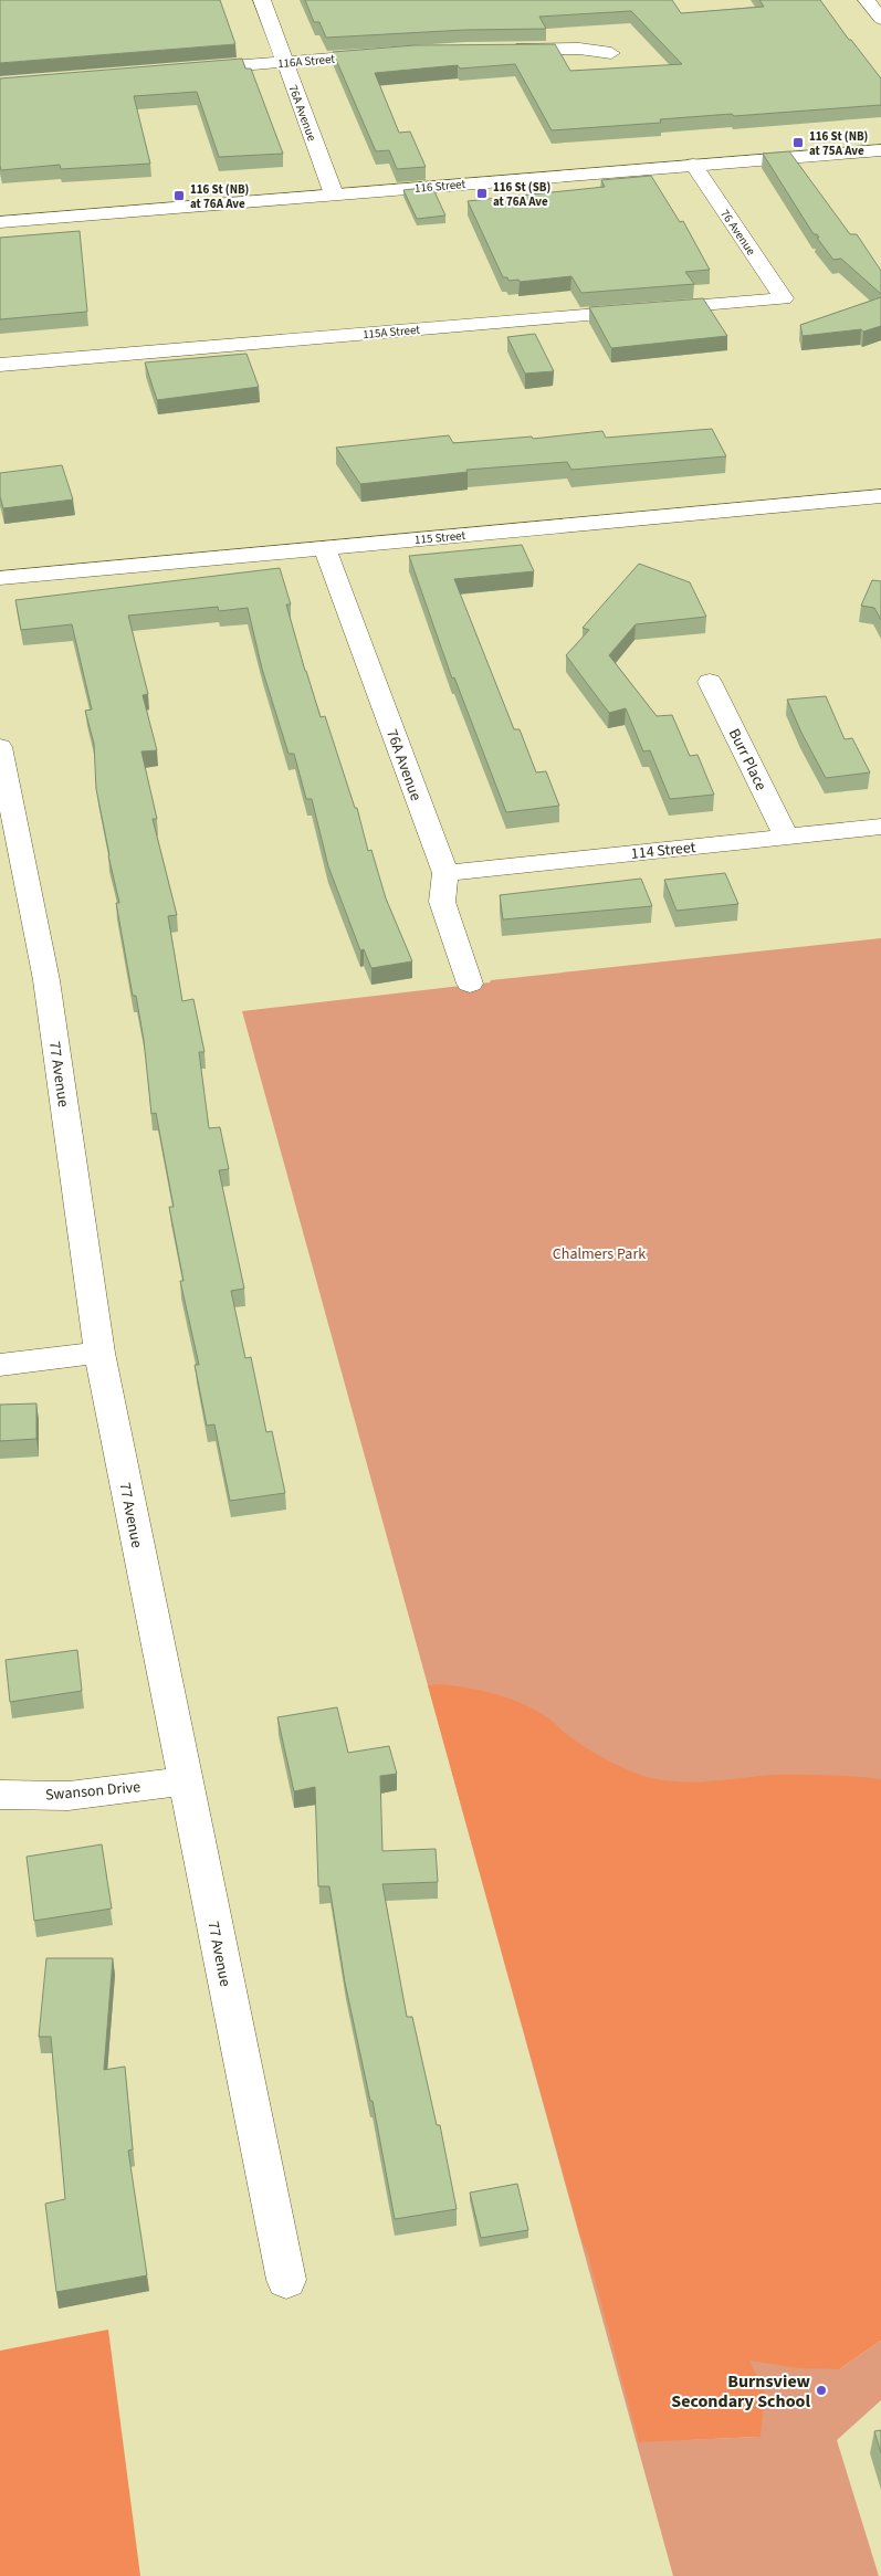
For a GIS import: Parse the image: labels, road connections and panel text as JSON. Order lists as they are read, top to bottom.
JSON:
{
  "streets": {
    "street": [
      "116A Street",
      "76A Avenue",
      "116 Street",
      "76 Avenue",
      "115A Street",
      "115 Street",
      "Burr Place",
      "114 Street",
      "77 Avenue",
      "Swanson Drive"
    ]
  },
  "crossings": [
    ["116A Street", "76A Avenue"],
    ["76A Avenue", "116 Street"],
    ["76A Avenue", "115 Street"],
    ["76A Avenue", "114 Street"],
    ["116 Street", "76 Avenue"],
    ["76 Avenue", "115A Street"],
    ["Burr Place", "114 Street"],
    ["77 Avenue", "Swanson Drive"]
  ],
  "parks": ["Chalmers Park"],
  "places": {
    "transit": ["116 St (NB) at 75A Ave", "116 St (SB) at 76A Ave", "116 St (NB) at 76A Ave"],
    "other": ["Burnsview Secondary School"]
  }
}
